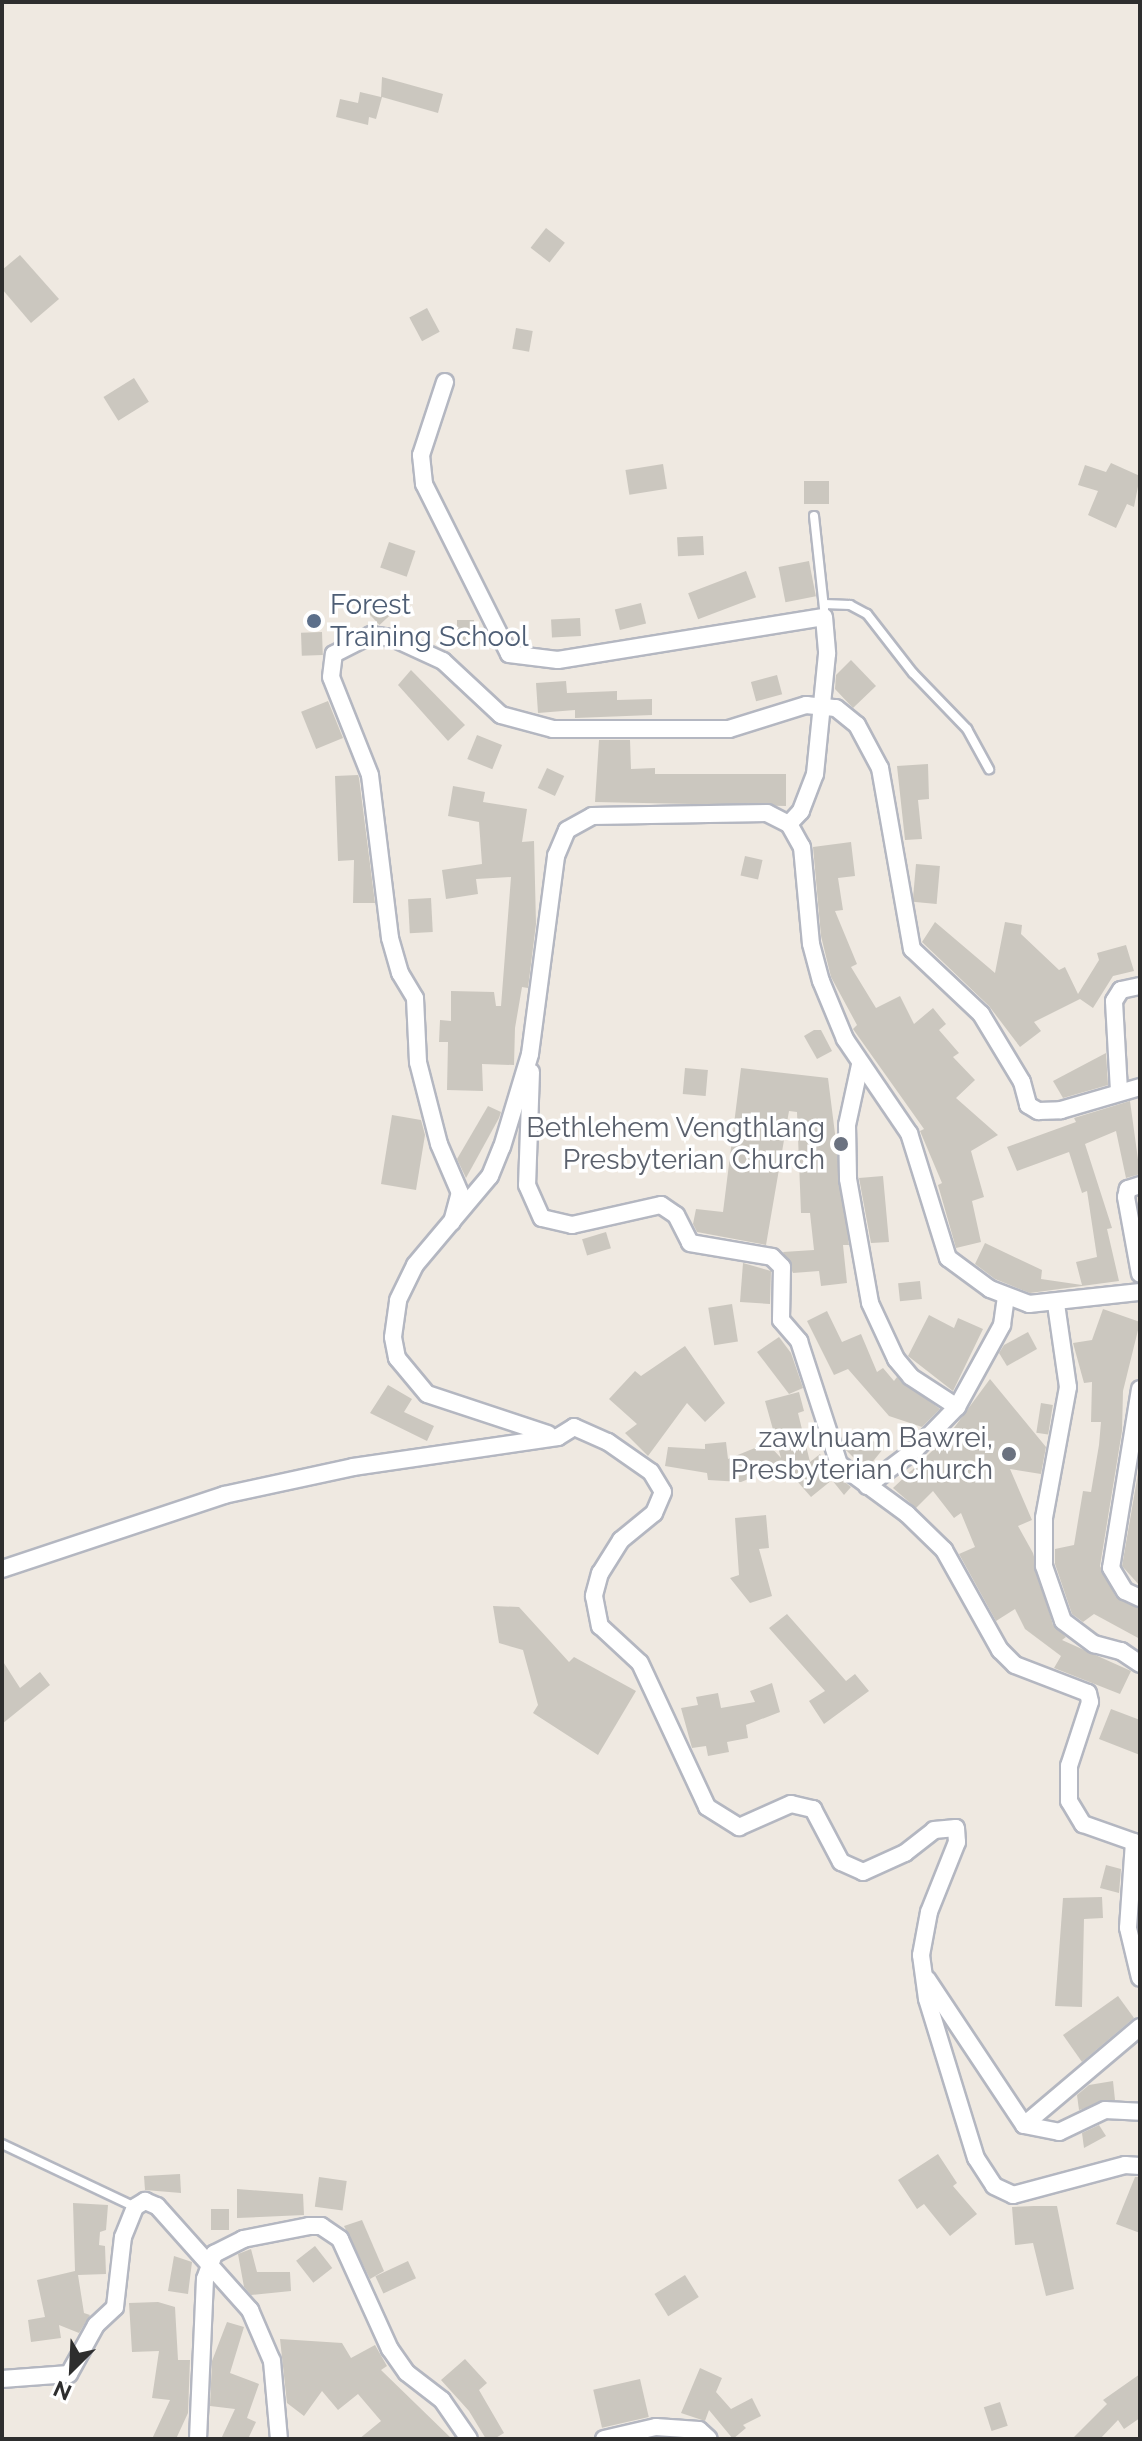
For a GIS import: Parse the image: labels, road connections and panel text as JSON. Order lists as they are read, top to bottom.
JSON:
{
  "places": ["Forest Training School", "Bethlehem Vengthlang Presbyterian Church", "zawlnuam Bawrei, Presbyterian Church"],
  "north": "bottom left"
}
